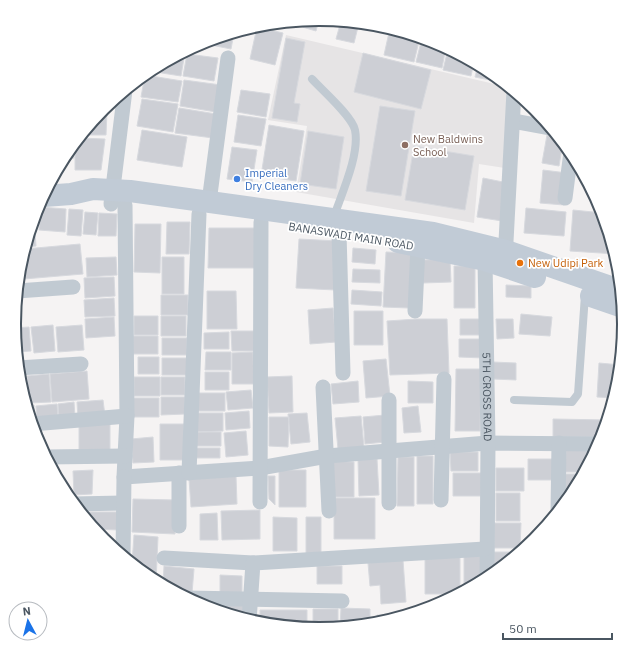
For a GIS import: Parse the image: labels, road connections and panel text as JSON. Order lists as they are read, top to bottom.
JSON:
{
  "streets": {
    "main road": ["BANASWADI MAIN ROAD"],
    "street": ["5TH CROSS ROAD"]
  },
  "crossings": [
    ["BANASWADI MAIN ROAD", "5TH CROSS ROAD"]
  ],
  "places": ["New Baldwins School", "Imperial Dry Cleaners", "New Udipi Park"],
  "scale_bar": "50 m",
  "north": "top"
}
